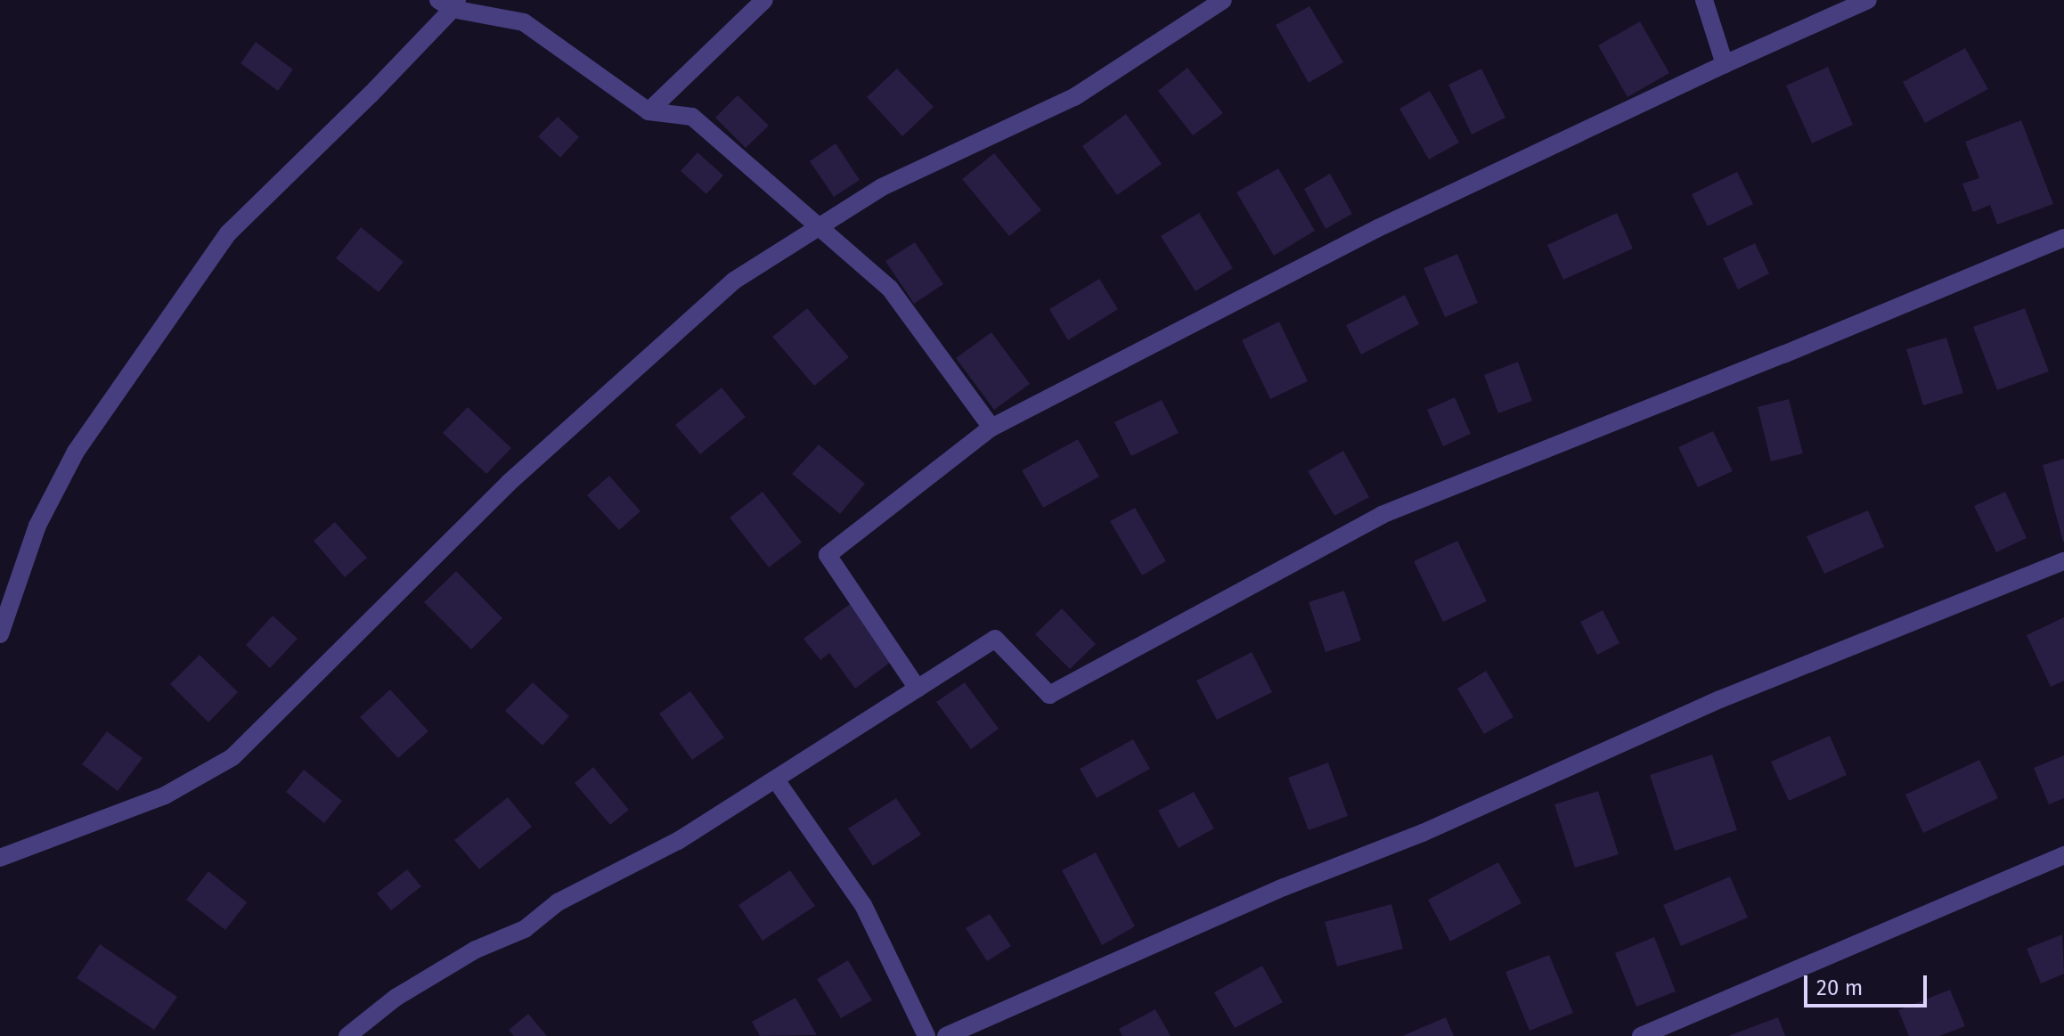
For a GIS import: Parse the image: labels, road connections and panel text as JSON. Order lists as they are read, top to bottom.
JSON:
{
  "scale_bar": "20 m"
}
